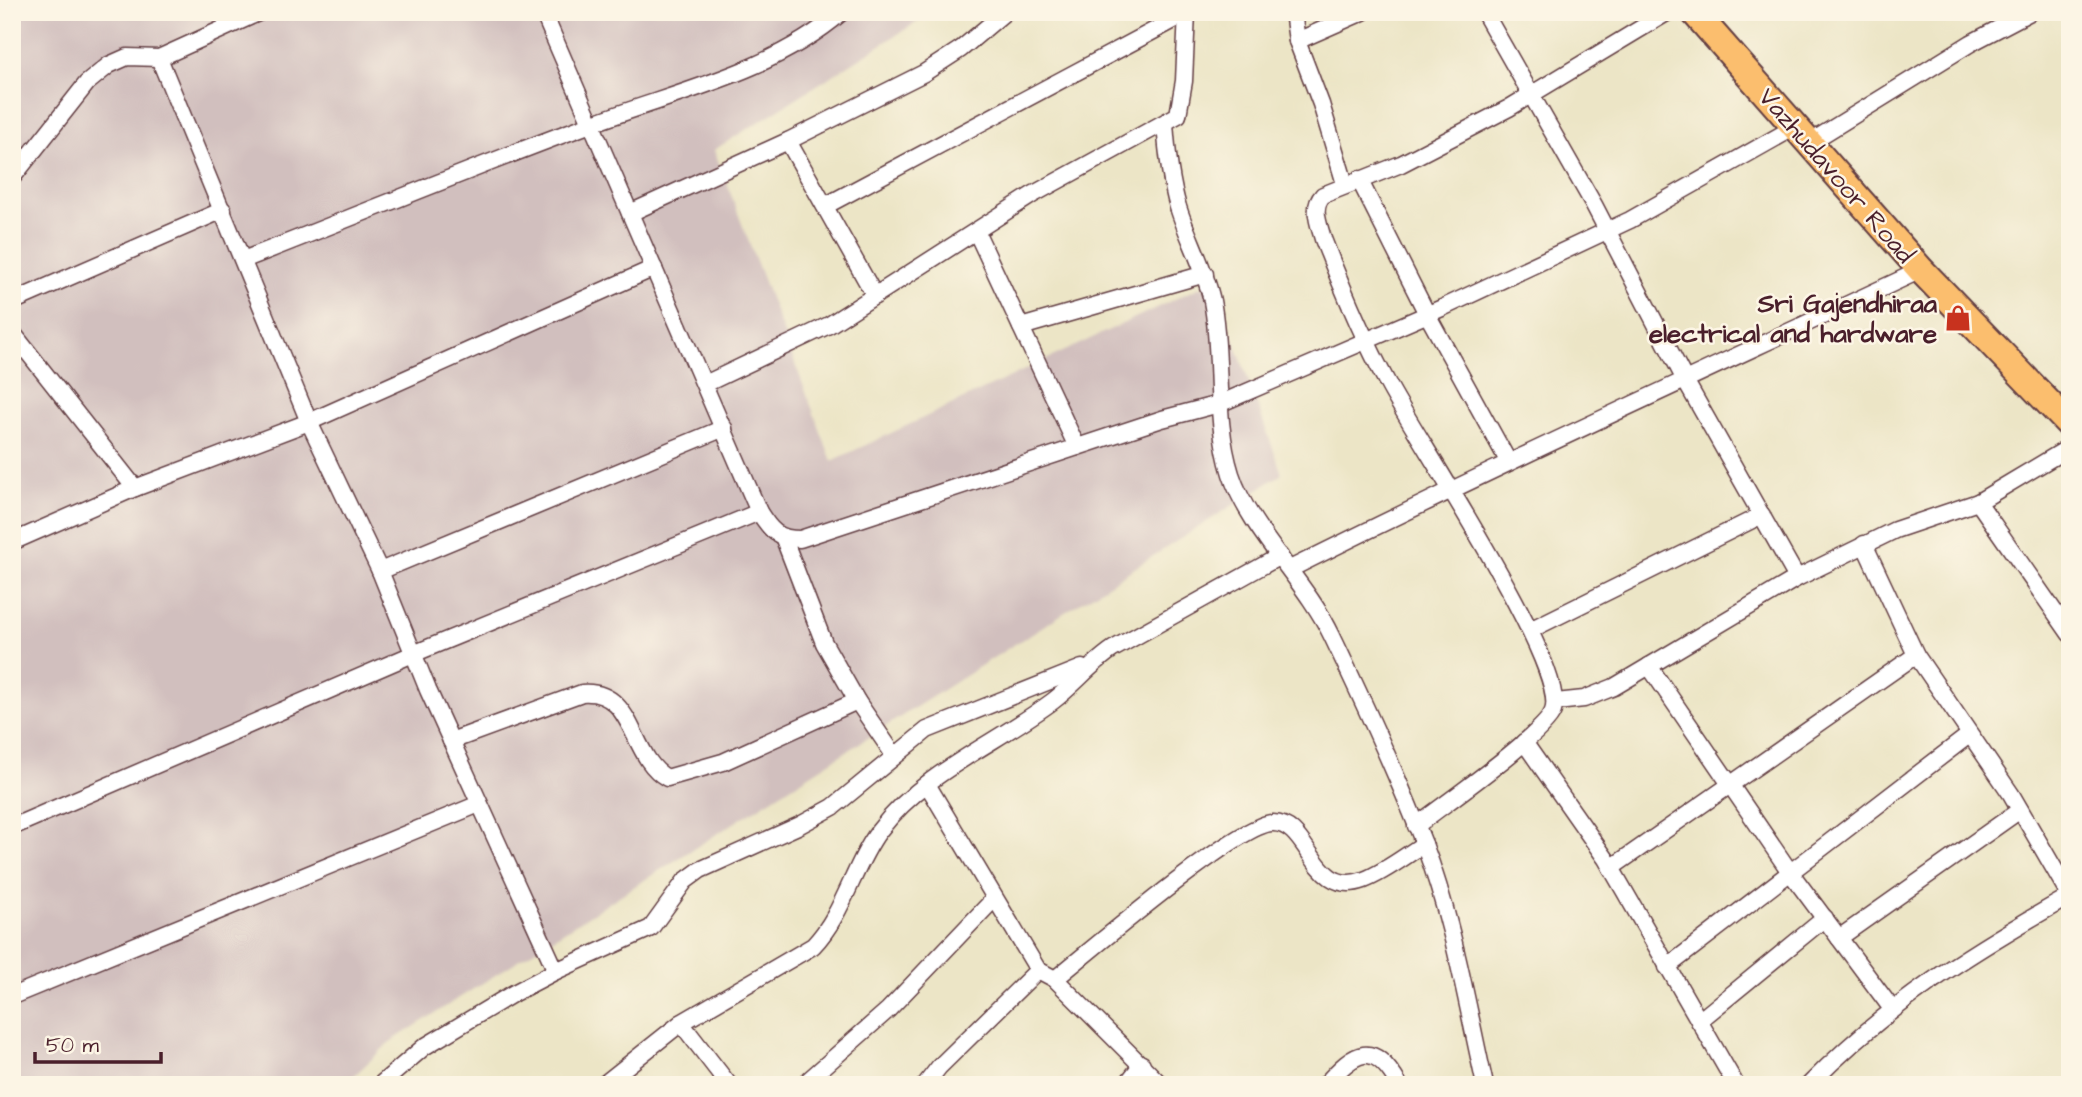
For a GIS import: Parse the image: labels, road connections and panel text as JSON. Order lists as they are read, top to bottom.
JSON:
{
  "streets": {
    "main road": ["Vazhudavoor Road"]
  },
  "places": {
    "shop": ["Sri Gajendhiraa electrical and hardware"]
  },
  "scale_bar": "50 m"
}
